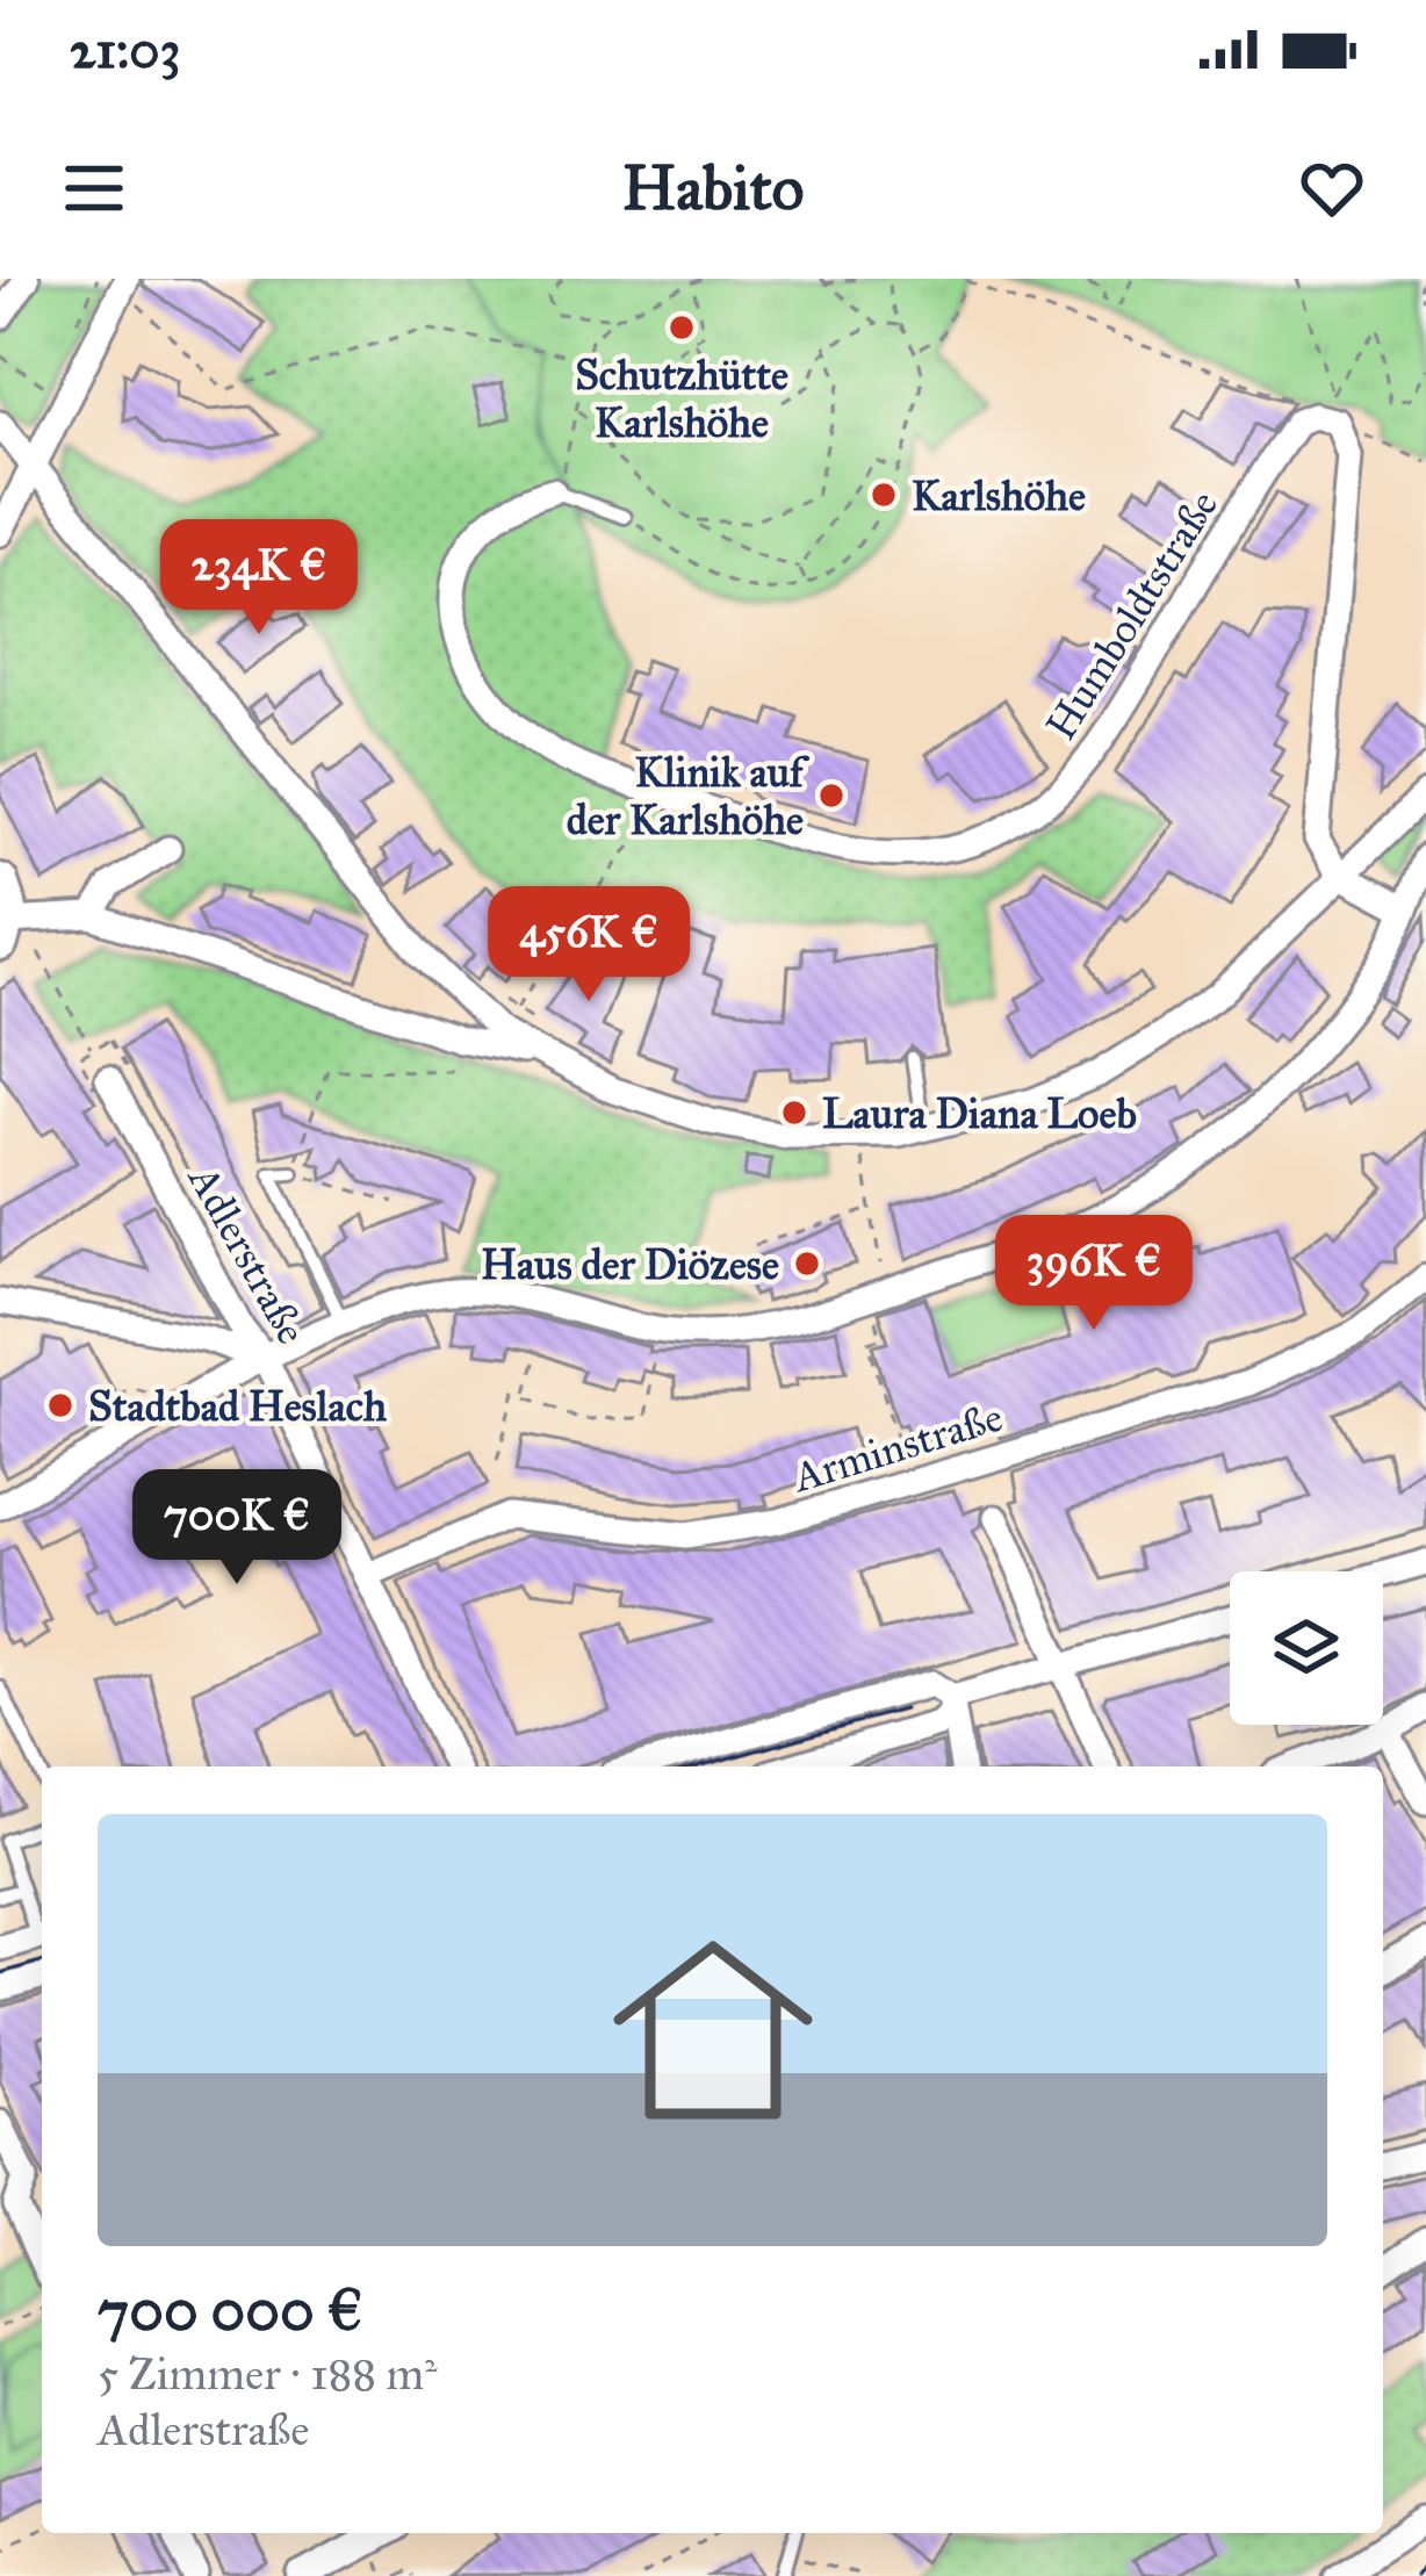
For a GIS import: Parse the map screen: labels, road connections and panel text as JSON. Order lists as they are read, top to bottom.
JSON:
{
  "streets": {
    "street": ["Humboldtstraße", "Adlerstraße", "Arminstraße"]
  },
  "crossings": [
    ["Adlerstraße", "Arminstraße"]
  ],
  "places": [
    "Schutzhütte Karlshöhe",
    "Karlshöhe",
    "Klinik auf der Karlshöhe",
    "Laura Diana Loeb",
    "Haus der Diözese",
    "Stadtbad Heslach"
  ],
  "page": {
    "status": "21:03",
    "header": "Habito",
    "price": [
      "234K €",
      "456K €",
      "396K €",
      "700K €"
    ],
    "list": [
      {
        "name": "700 000 €",
        "note": "5 Zimmer · 188 m² · Adlerstraße"
      }
    ]
  }
}
